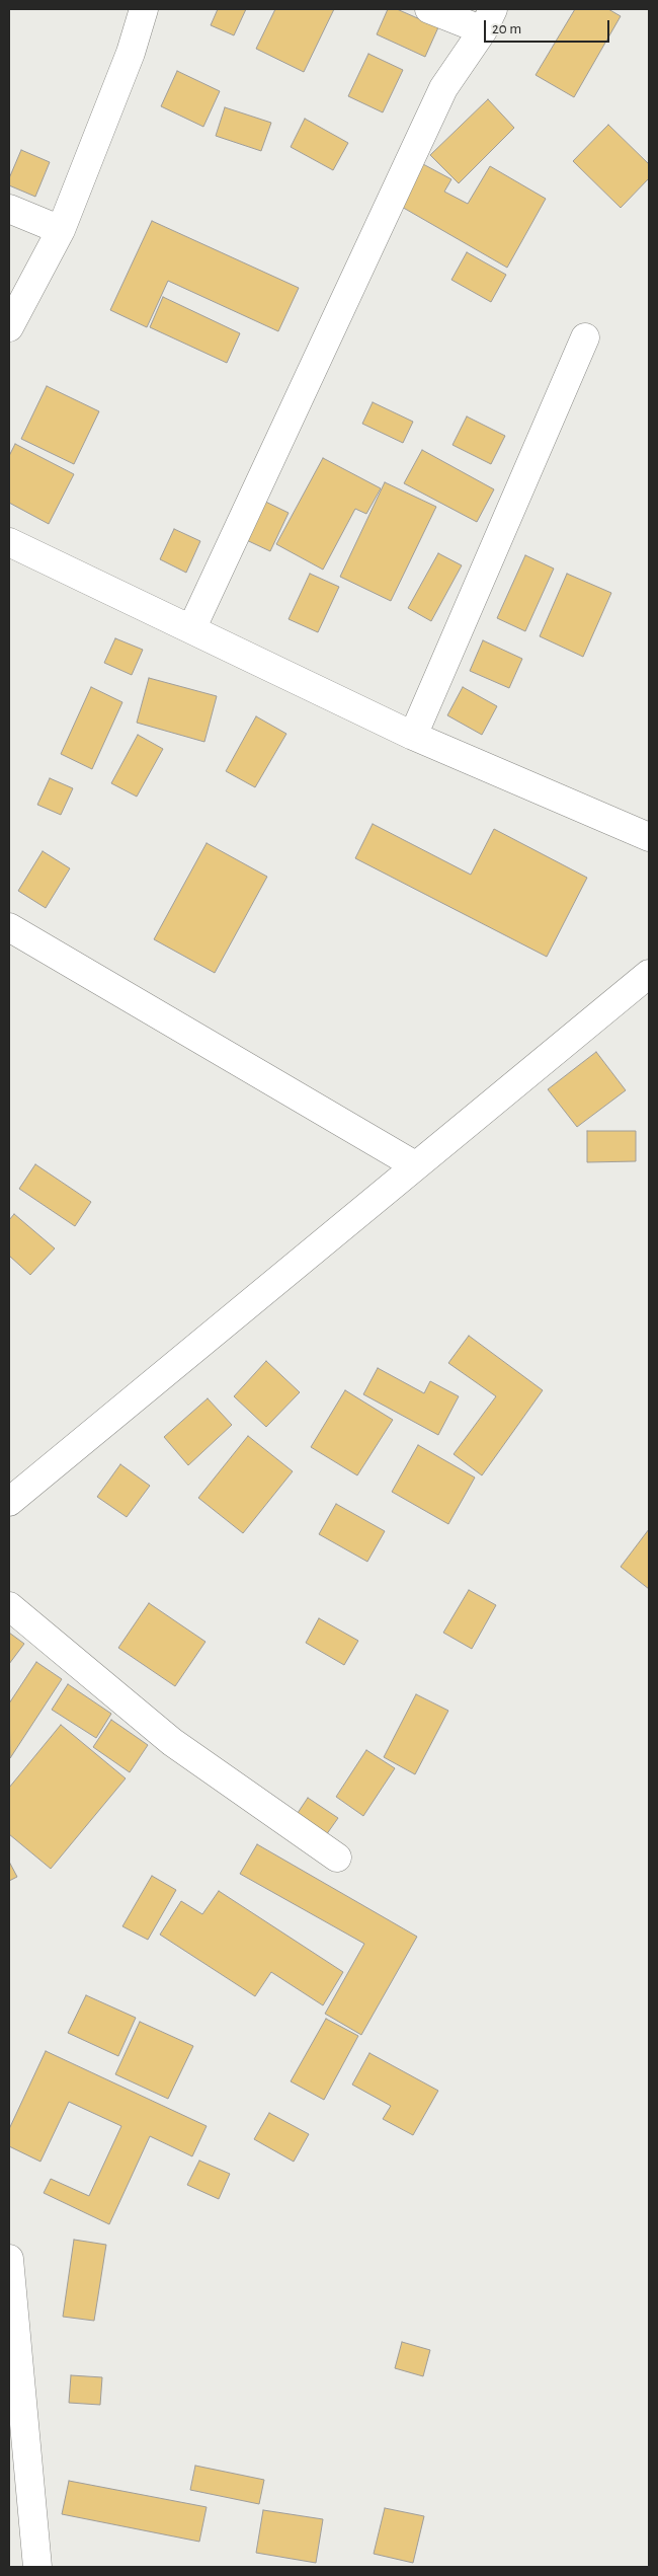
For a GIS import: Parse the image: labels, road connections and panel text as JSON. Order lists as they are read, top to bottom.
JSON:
{
  "scale_bar": "20 m"
}
